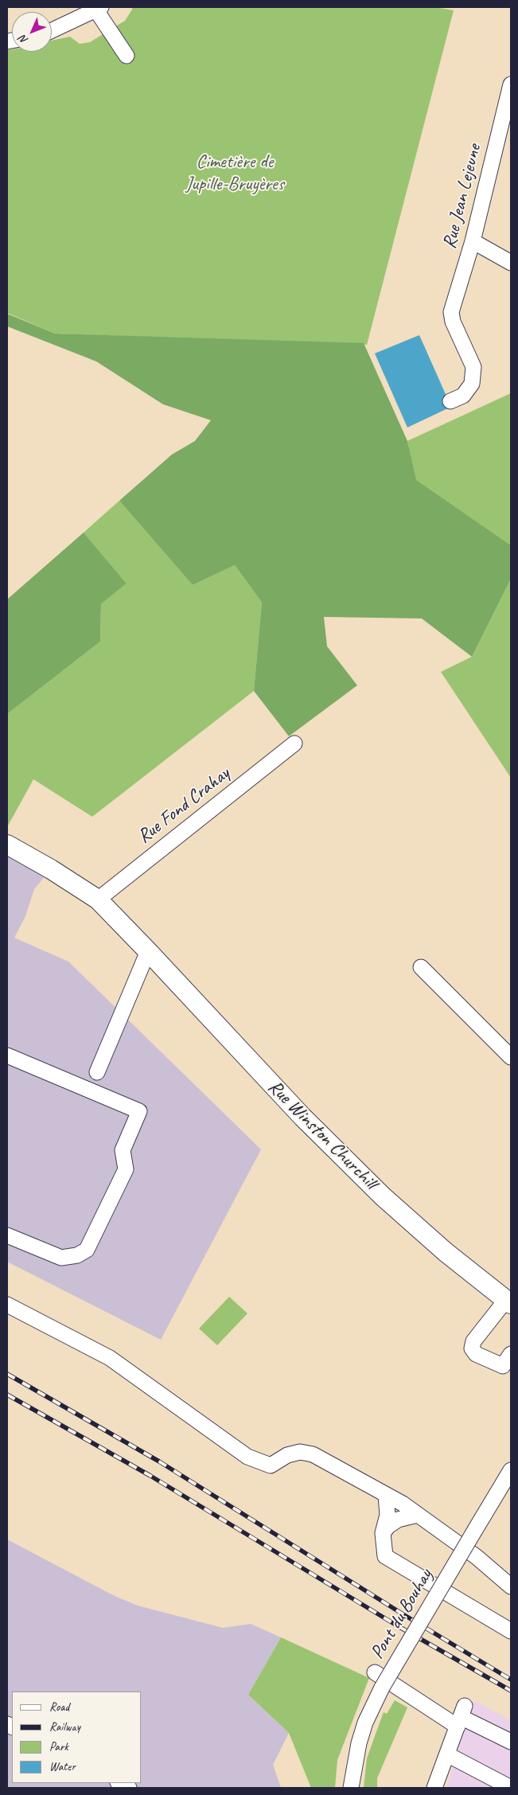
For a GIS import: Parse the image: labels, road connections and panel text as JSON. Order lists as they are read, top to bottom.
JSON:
{
  "streets": {
    "main road": ["Rue Winston Churchill"],
    "street": ["Rue Jean Lejeune", "Rue Fond Crahay", "Pont du Bouhay"]
  },
  "crossings": [
    ["Rue Fond Crahay", "Rue Winston Churchill"]
  ],
  "parks": ["Cimetière de Jupille-Bruyères"],
  "legend": [
    "Road",
    "Railway",
    "Park",
    "Water"
  ],
  "north": "bottom left"
}
